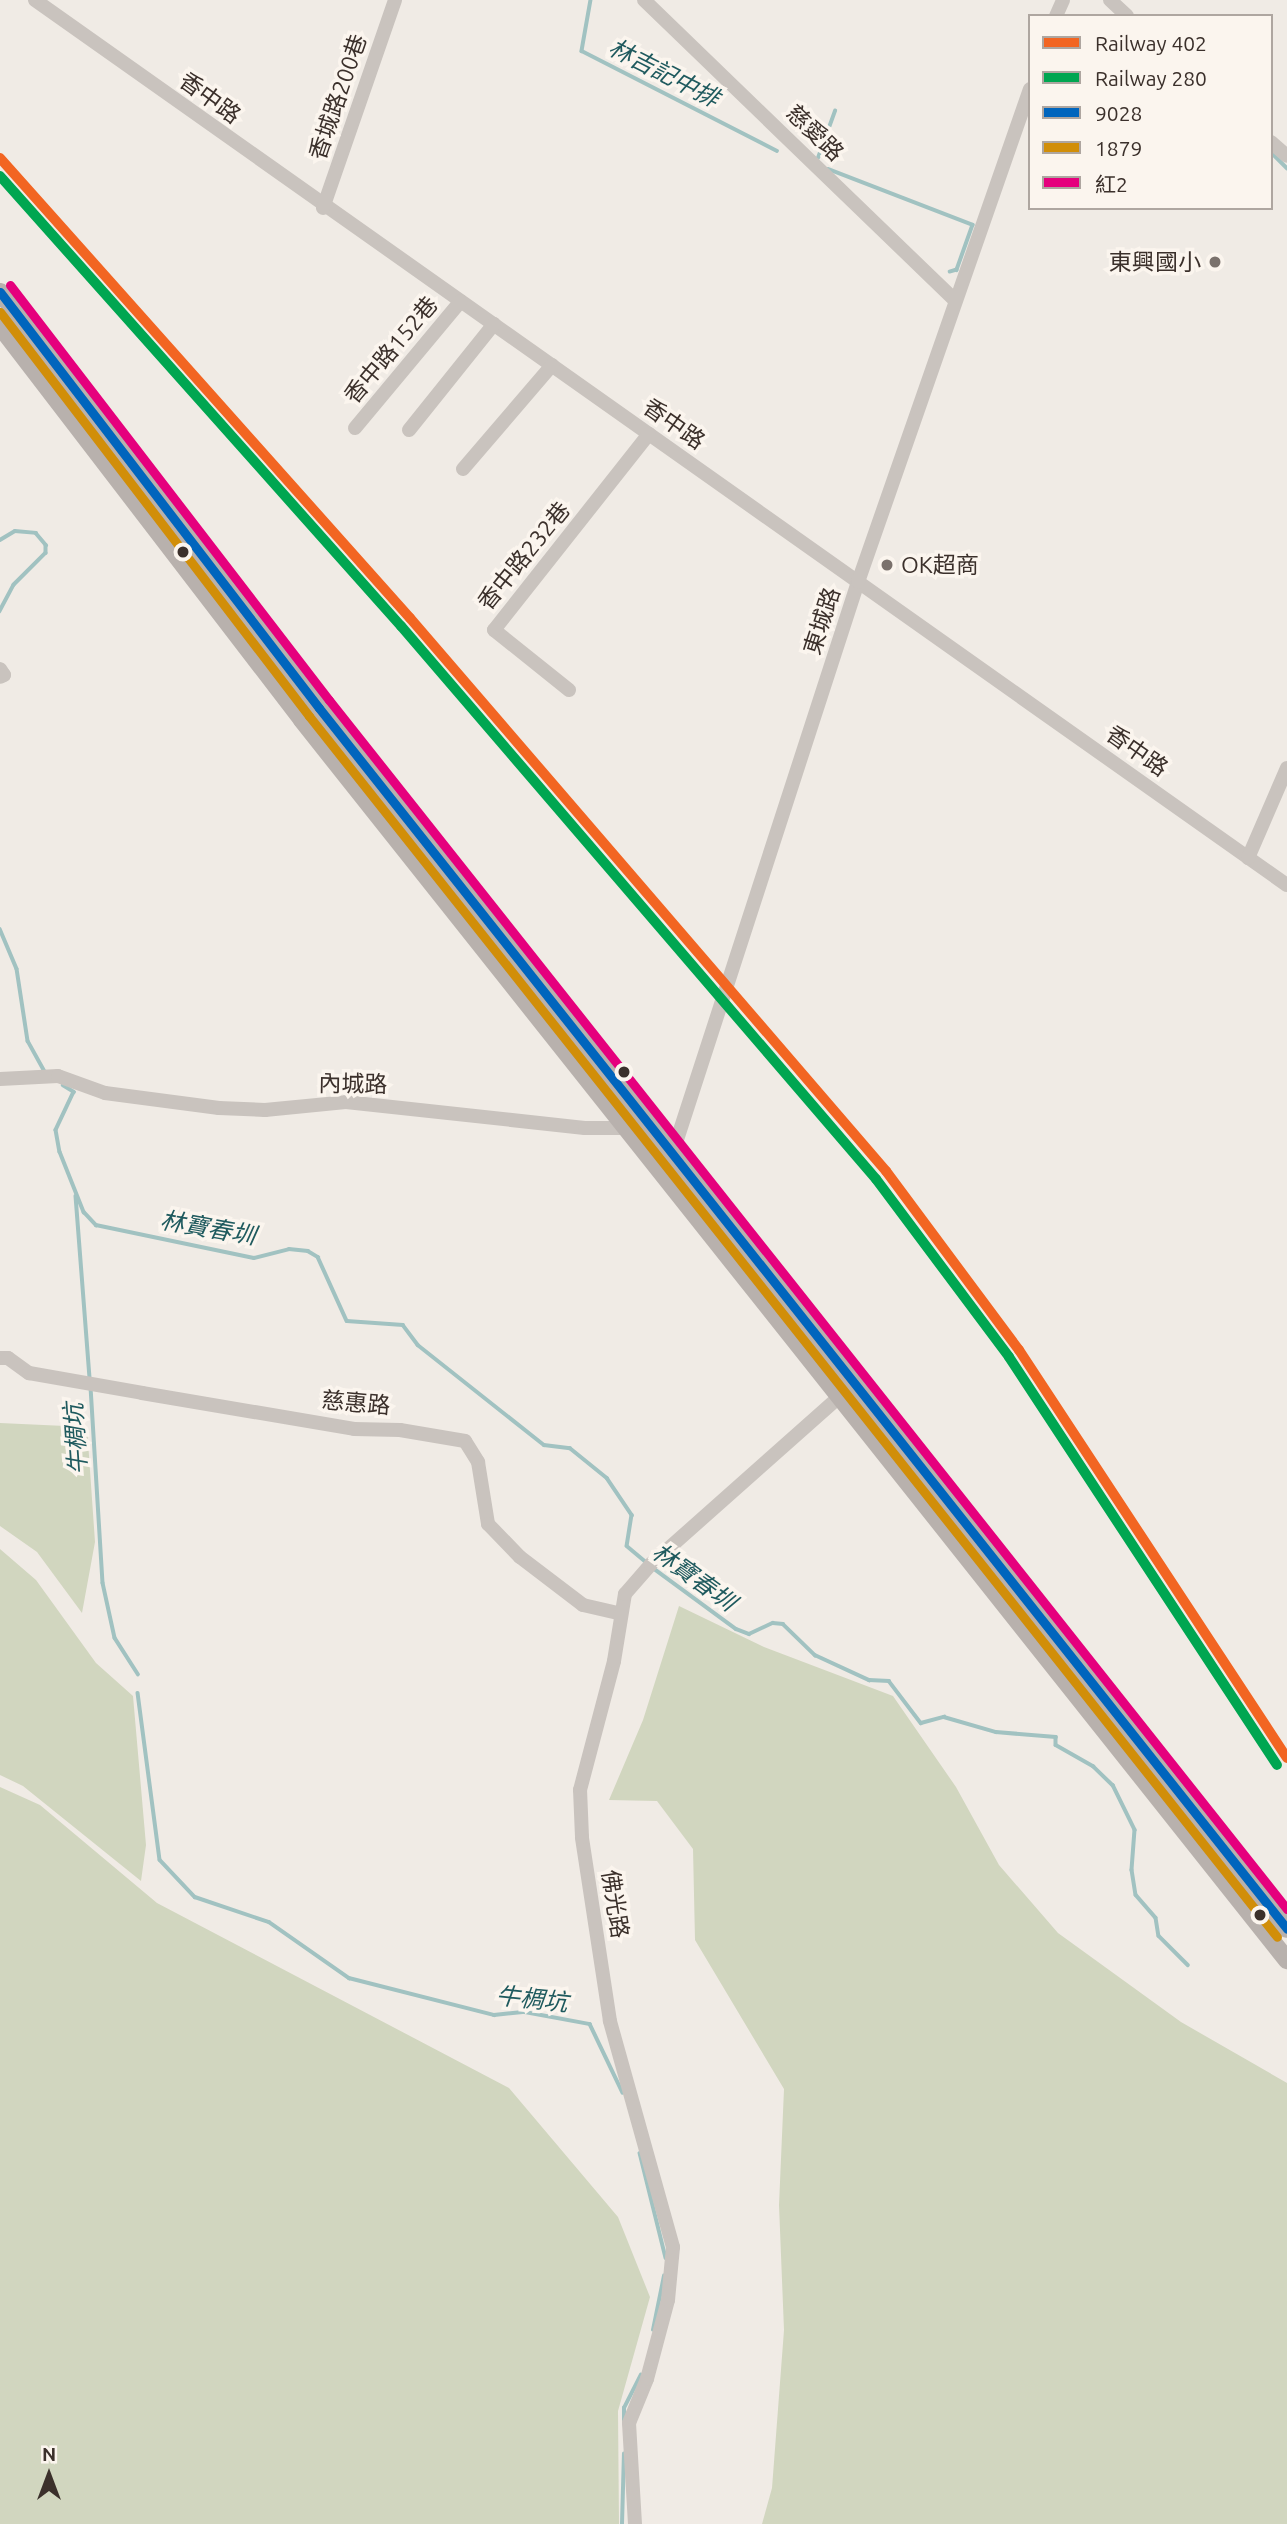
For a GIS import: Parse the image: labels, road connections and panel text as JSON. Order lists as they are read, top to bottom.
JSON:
{
  "streets": {
    "street": [
      "香城路200巷",
      "香中路",
      "慈愛路",
      "香中路152巷",
      "香中路232巷",
      "東城路",
      "內城路",
      "慈惠路",
      "佛光路"
    ]
  },
  "crossings": [
    ["香城路200巷", "香中路"],
    ["香中路", "香中路152巷"],
    ["香中路", "香中路232巷"],
    ["香中路", "東城路"],
    ["慈愛路", "東城路"],
    ["慈惠路", "佛光路"]
  ],
  "water": ["林吉記中排", "林寶春圳", "牛椆坑"],
  "places": ["東興國小", "OK超商"],
  "lines": [
    "rail line 402",
    "rail line 280",
    "transit line 紅2",
    "transit line 9028",
    "transit line 1879"
  ],
  "legend": [
    "Railway 402",
    "Railway 280",
    "9028",
    "1879",
    "紅2"
  ],
  "north": "top"
}
